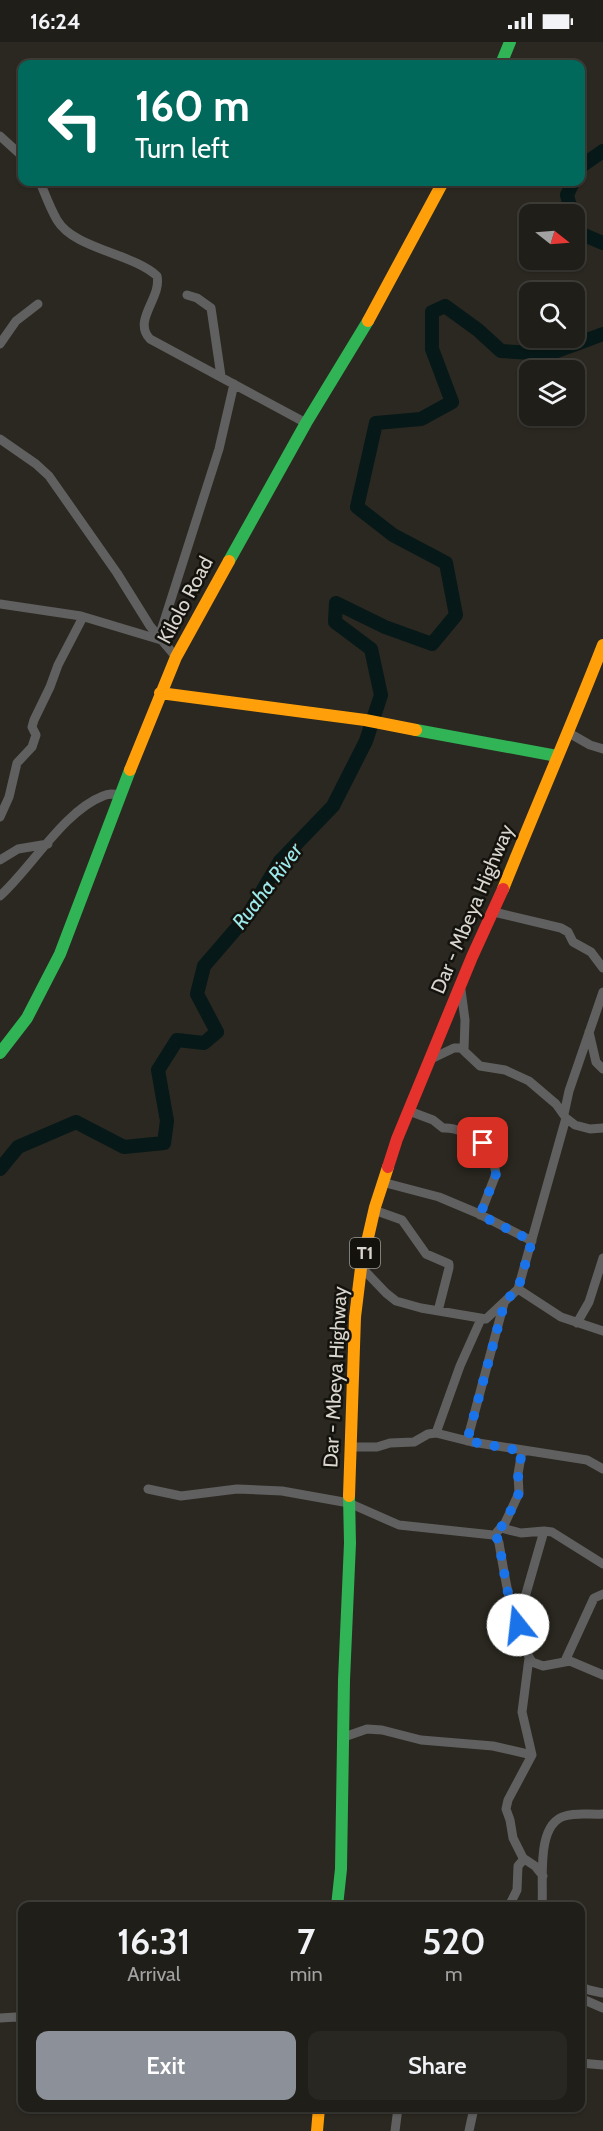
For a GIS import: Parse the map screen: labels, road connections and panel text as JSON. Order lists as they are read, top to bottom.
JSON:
{
  "streets": {
    "main road": ["Kilolo Road", "Dar - Mbeya Highway", "T1"]
  },
  "water": ["Ruaha River"],
  "north": "right",
  "page": {
    "status": "16:24",
    "turn": ["160 m", "Turn left"],
    "eta": [
      "16:31",
      "Arrival",
      "7",
      "min",
      "520",
      "m"
    ],
    "buttons": ["Exit", "Share"]
  }
}
